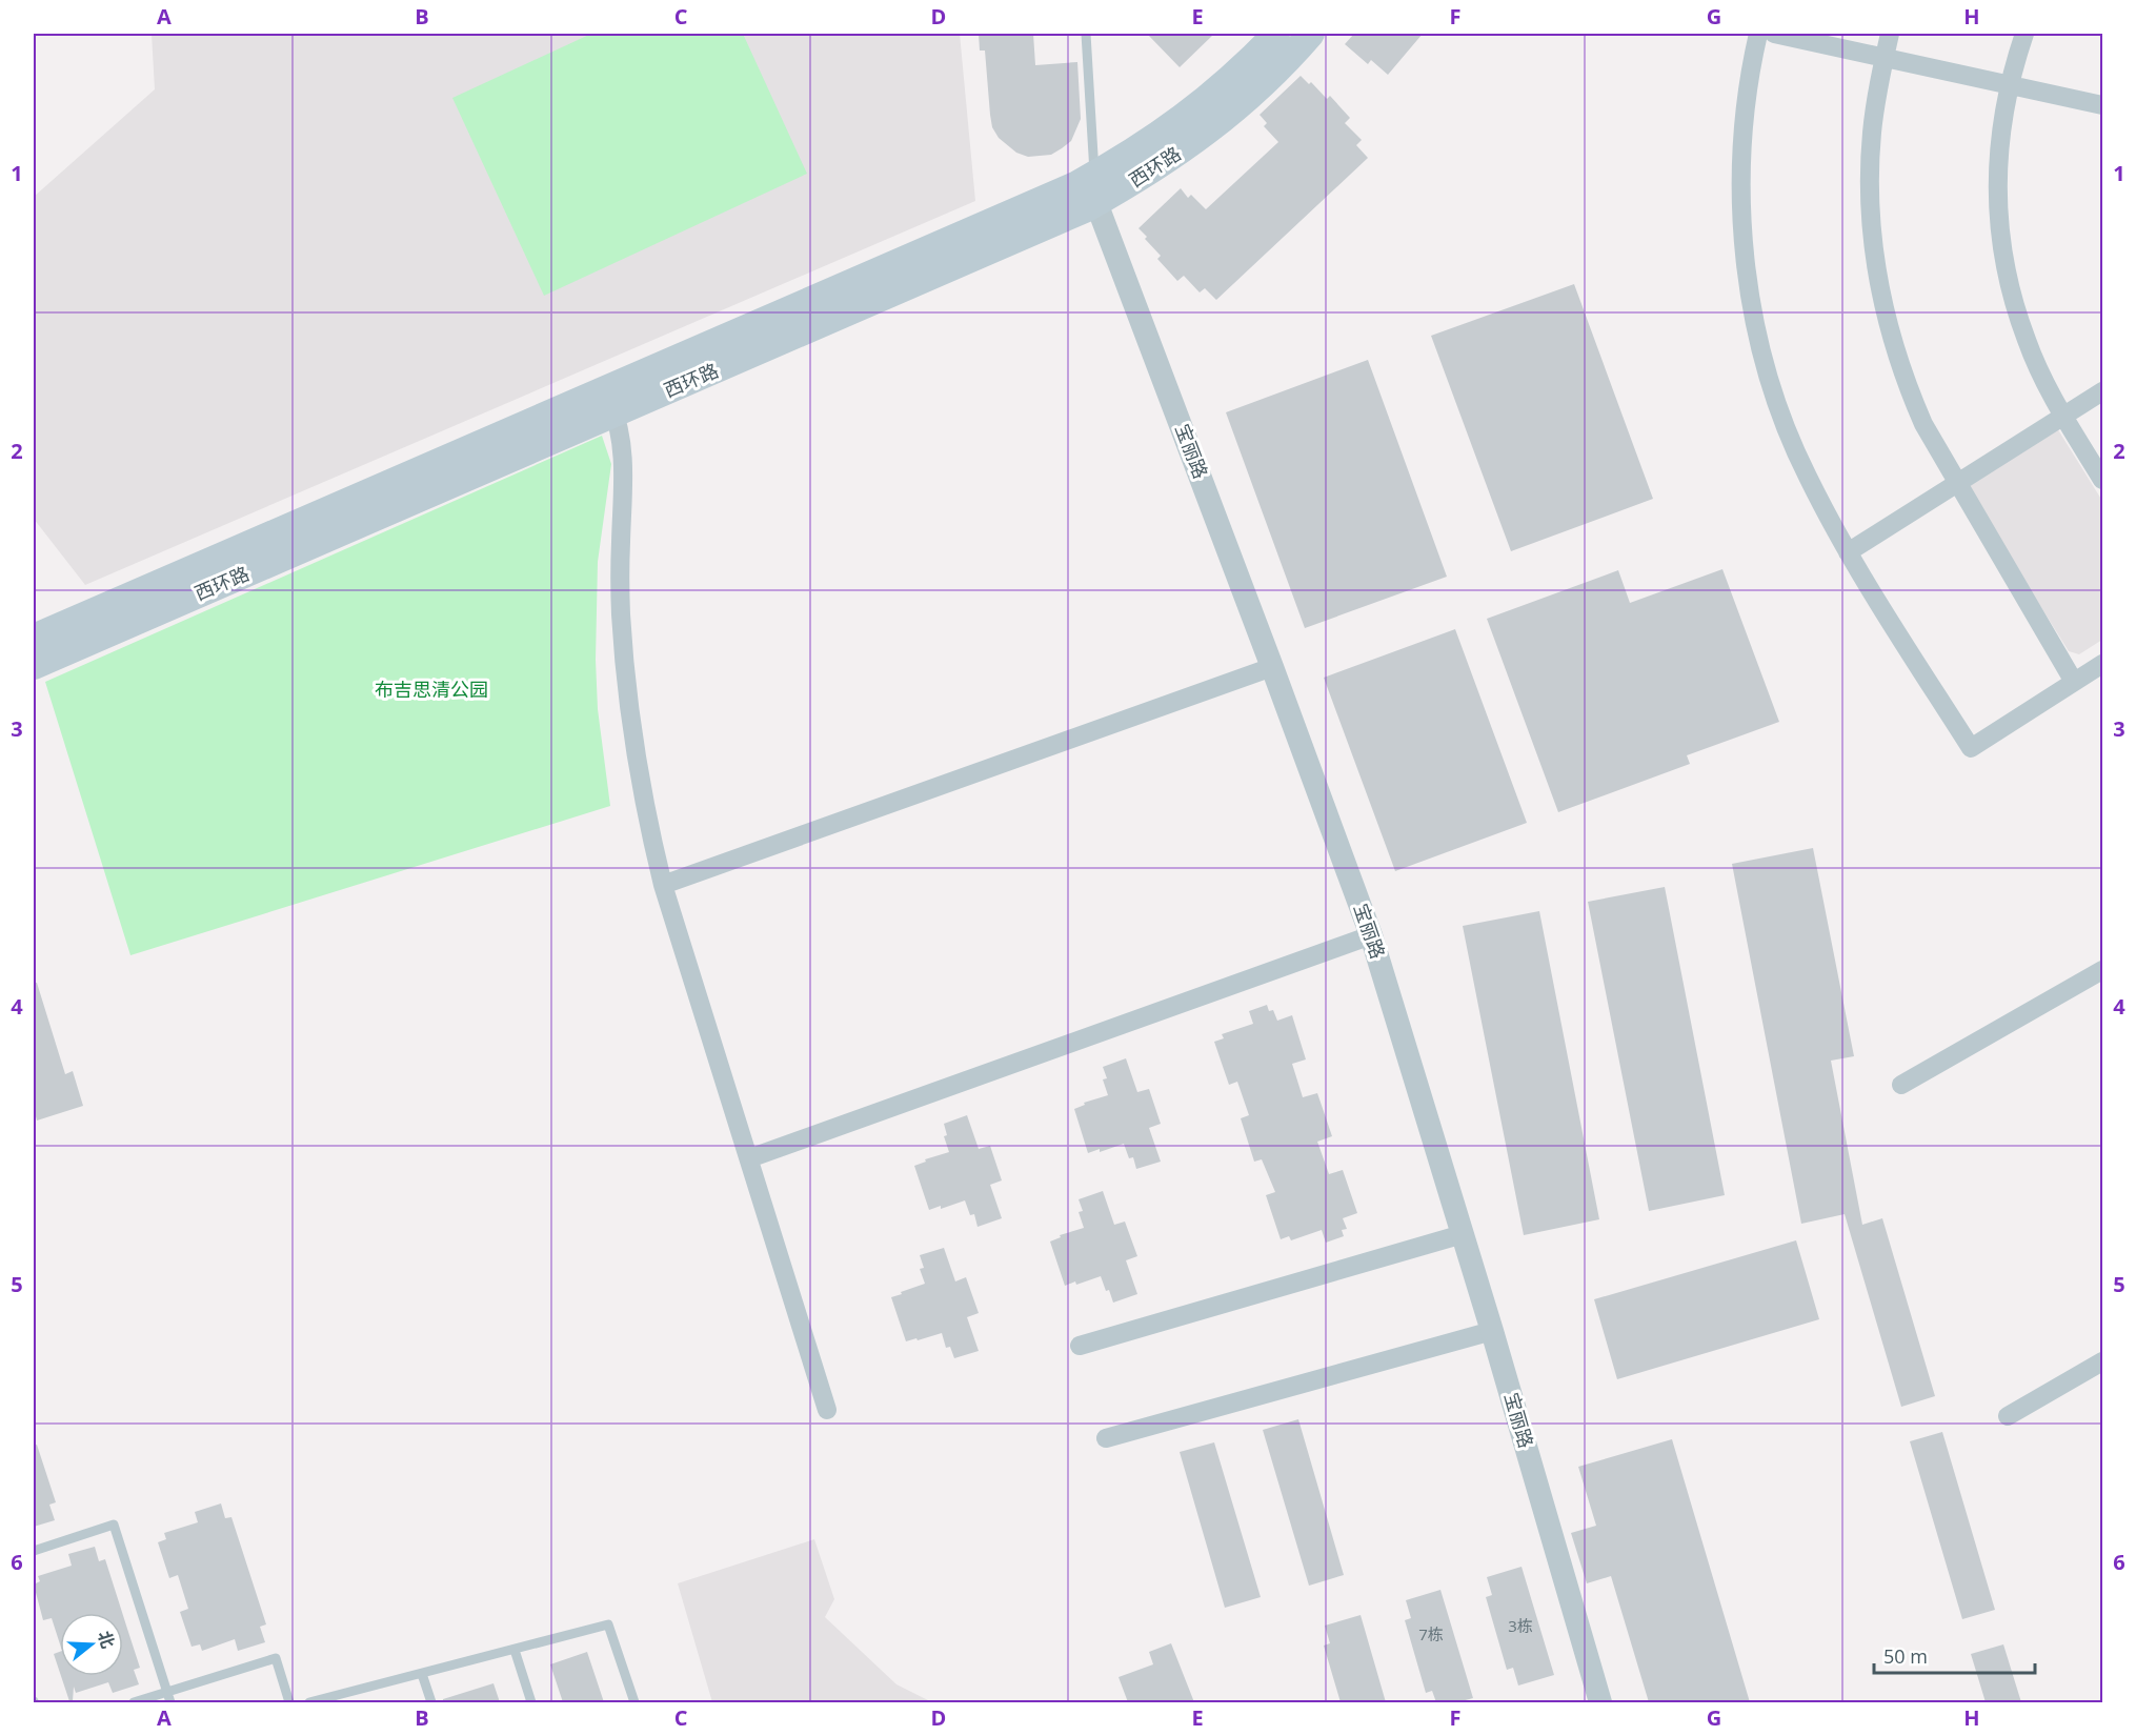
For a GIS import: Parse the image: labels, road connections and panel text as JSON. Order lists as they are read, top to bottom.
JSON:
{
  "streets": {
    "main road": ["西环路"],
    "street": ["宝丽路"]
  },
  "crossings": [
    ["西环路", "宝丽路"]
  ],
  "parks": ["布吉思清公园"],
  "house_numbers": ["3栋", "7栋"],
  "scale_bar": "50 m",
  "north": "right",
  "grid": {
    "columns": [
      "A",
      "B",
      "C",
      "D",
      "E",
      "F",
      "G",
      "H"
    ],
    "rows": [
      "1",
      "2",
      "3",
      "4",
      "5",
      "6"
    ]
  }
}
